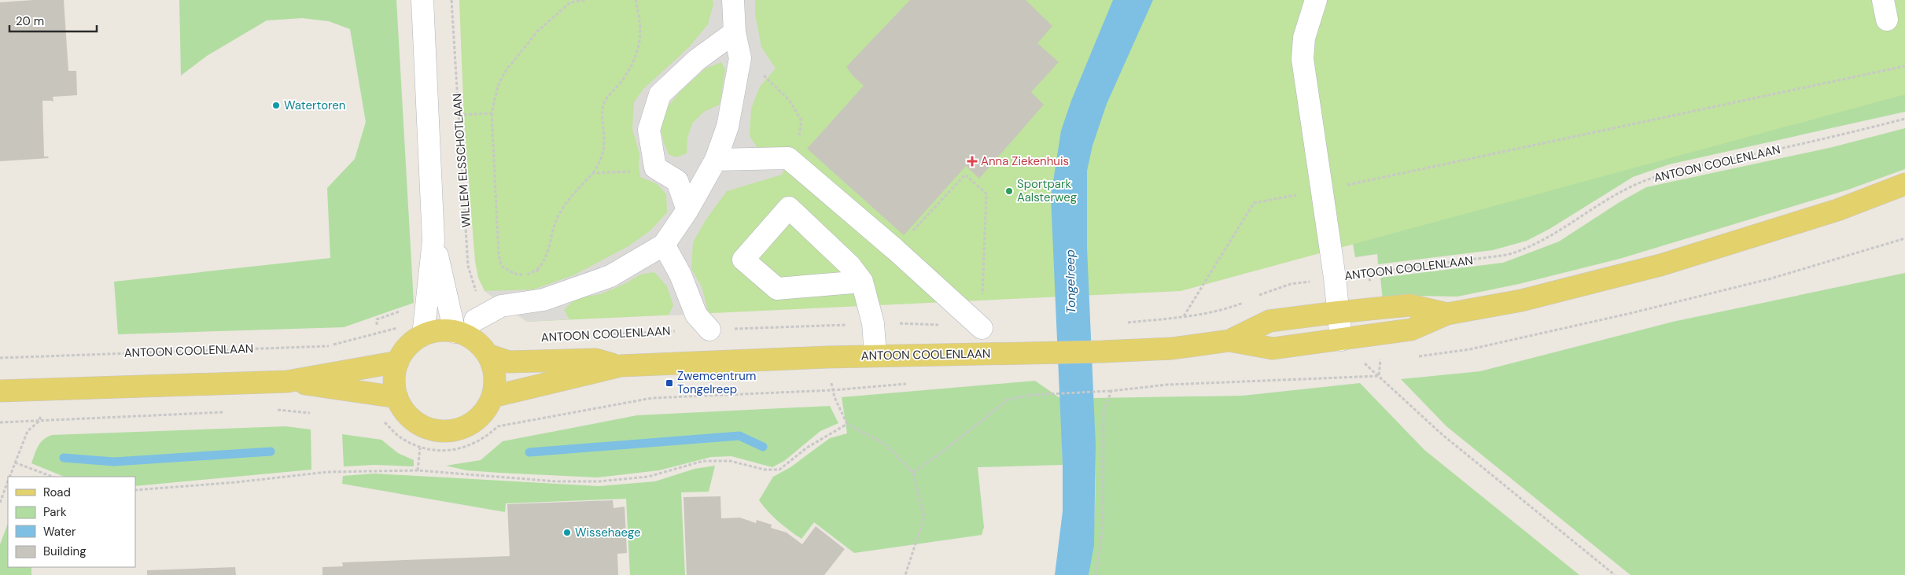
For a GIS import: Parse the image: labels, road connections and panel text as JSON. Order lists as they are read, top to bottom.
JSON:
{
  "streets": {
    "main road": ["ANTOON COOLENLAAN"],
    "path": ["WILLEM ELSSCHOTLAAN"]
  },
  "water": ["Tongelreep"],
  "places": {
    "other": ["Watertoren", "Sportpark Aalsterweg", "Wissehaege"],
    "health": ["Anna Ziekenhuis"],
    "transit": ["Zwemcentrum Tongelreep"]
  },
  "legend": [
    "Road",
    "Park",
    "Water",
    "Building"
  ],
  "scale_bar": "20 m"
}
